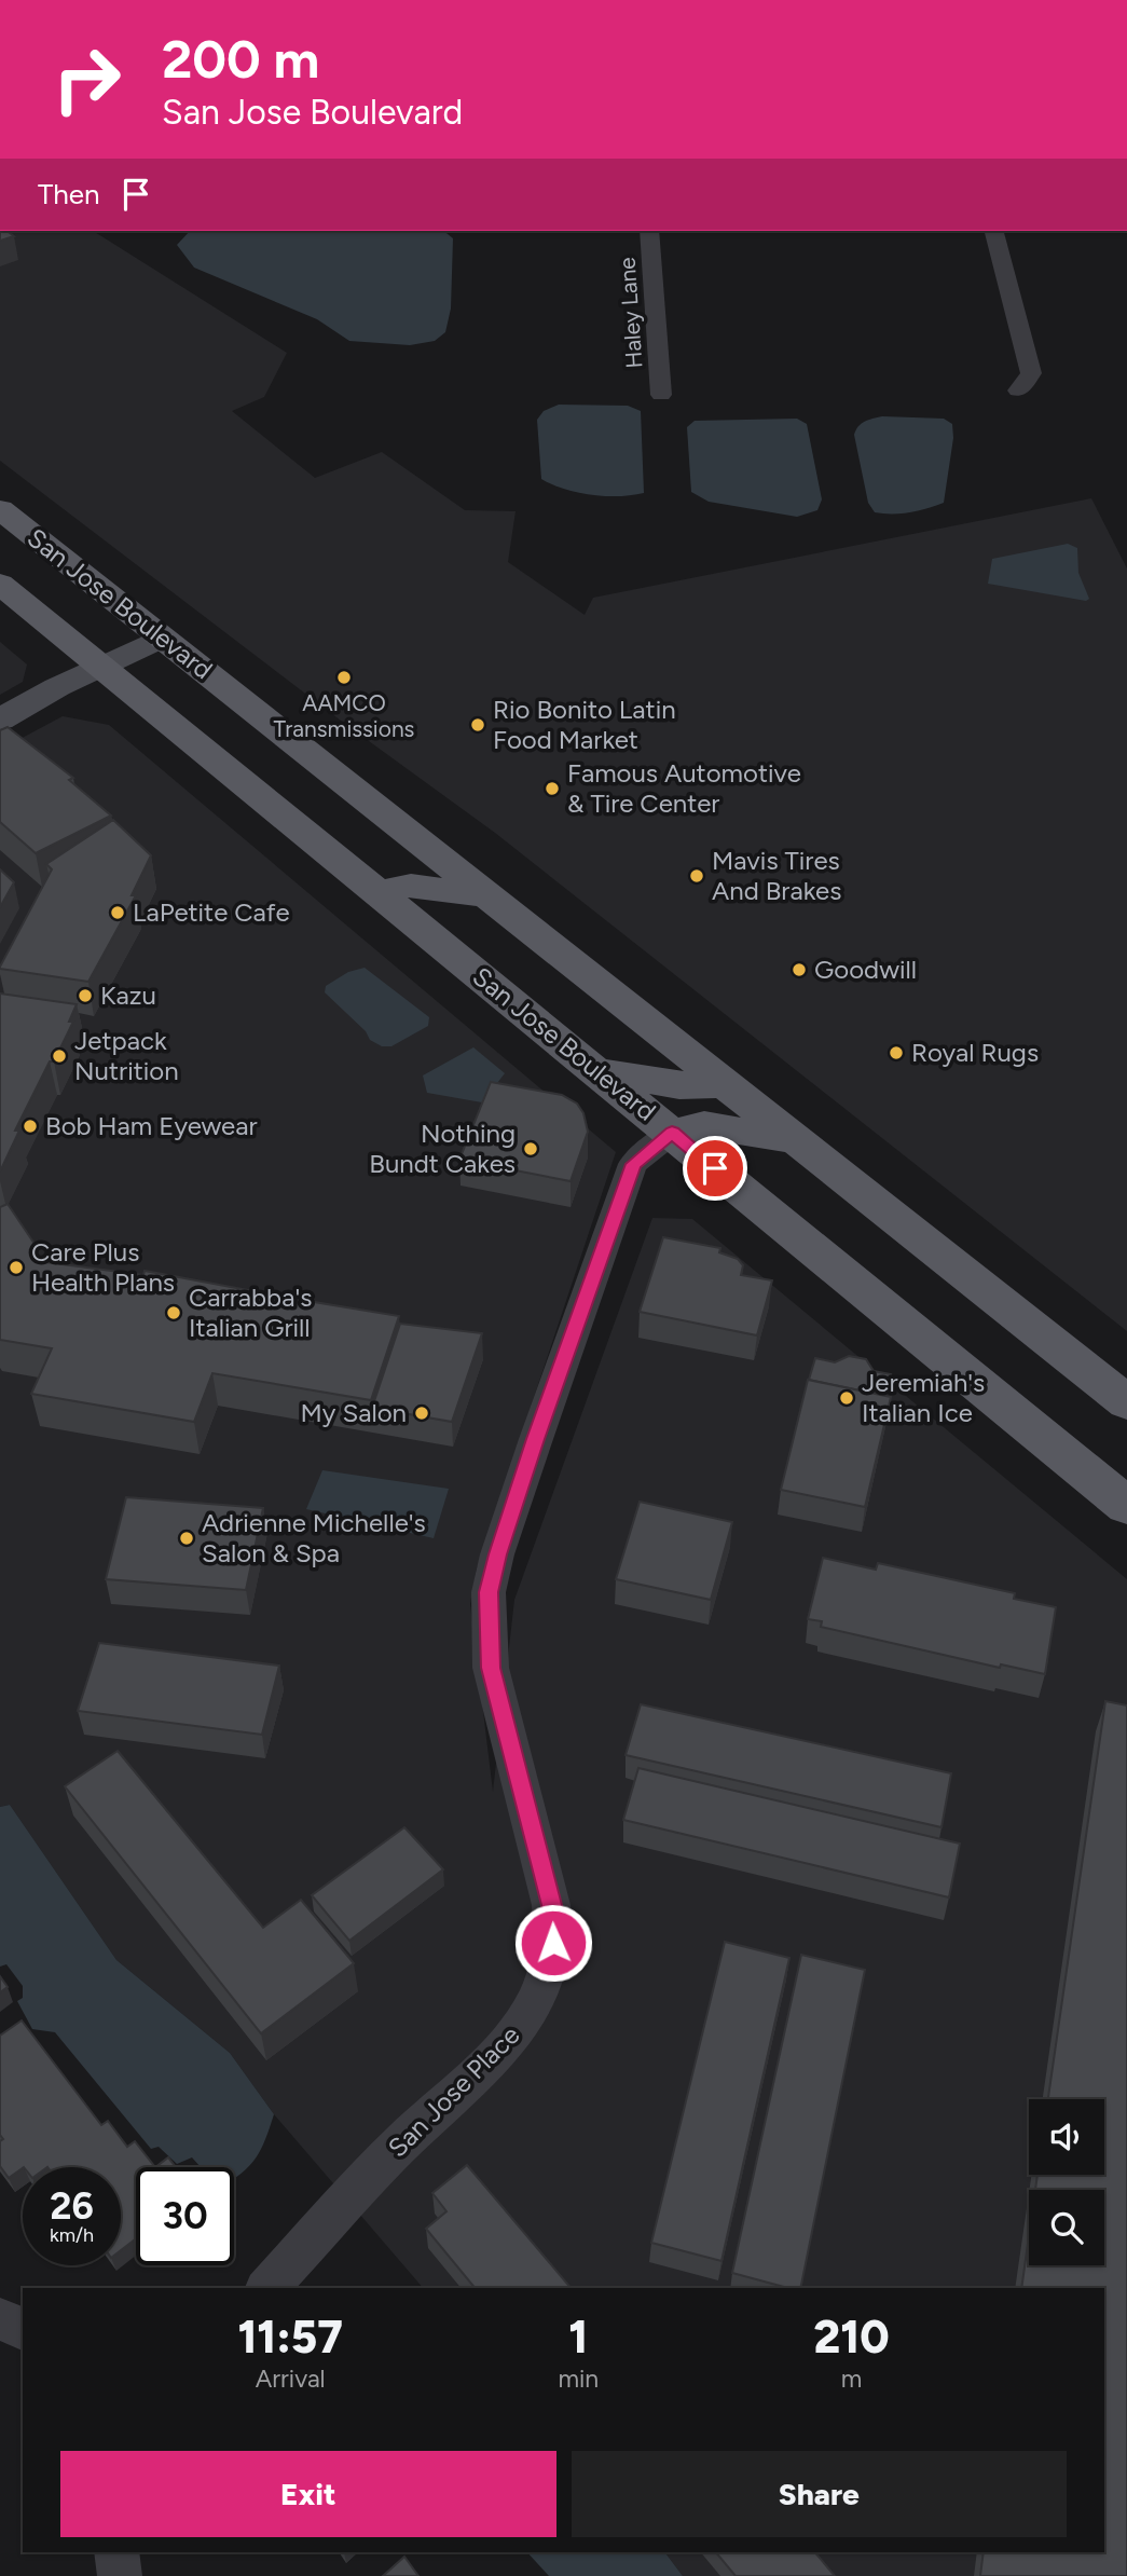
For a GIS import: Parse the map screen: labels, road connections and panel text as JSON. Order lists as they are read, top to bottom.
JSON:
{
  "streets": {
    "main road": ["San Jose Boulevard"],
    "street": ["Haley Lane", "San Jose Place"]
  },
  "crossings": [
    ["San Jose Boulevard", "San Jose Place"]
  ],
  "places": [
    "AAMCO Transmissions",
    "Rio Bonito Latin Food Market",
    "Famous Automotive & Tire Center",
    "Mavis Tires And Brakes",
    "LaPetite Cafe",
    "Goodwill",
    "Kazu",
    "Royal Rugs",
    "Jetpack Nutrition",
    "Bob Ham Eyewear",
    "Nothing Bundt Cakes",
    "Care Plus Health Plans",
    "Carrabba's Italian Grill",
    "Jeremiah's Italian Ice",
    "My Salon",
    "Adrienne Michelle's Salon & Spa"
  ],
  "page": {
    "turn": ["200 m", "San Jose Boulevard"],
    "then": "Then",
    "speed": "26 km/h",
    "limit": "30",
    "eta": [
      "11:57",
      "Arrival",
      "1",
      "min",
      "210",
      "m"
    ],
    "buttons": ["Exit", "Share"]
  }
}
